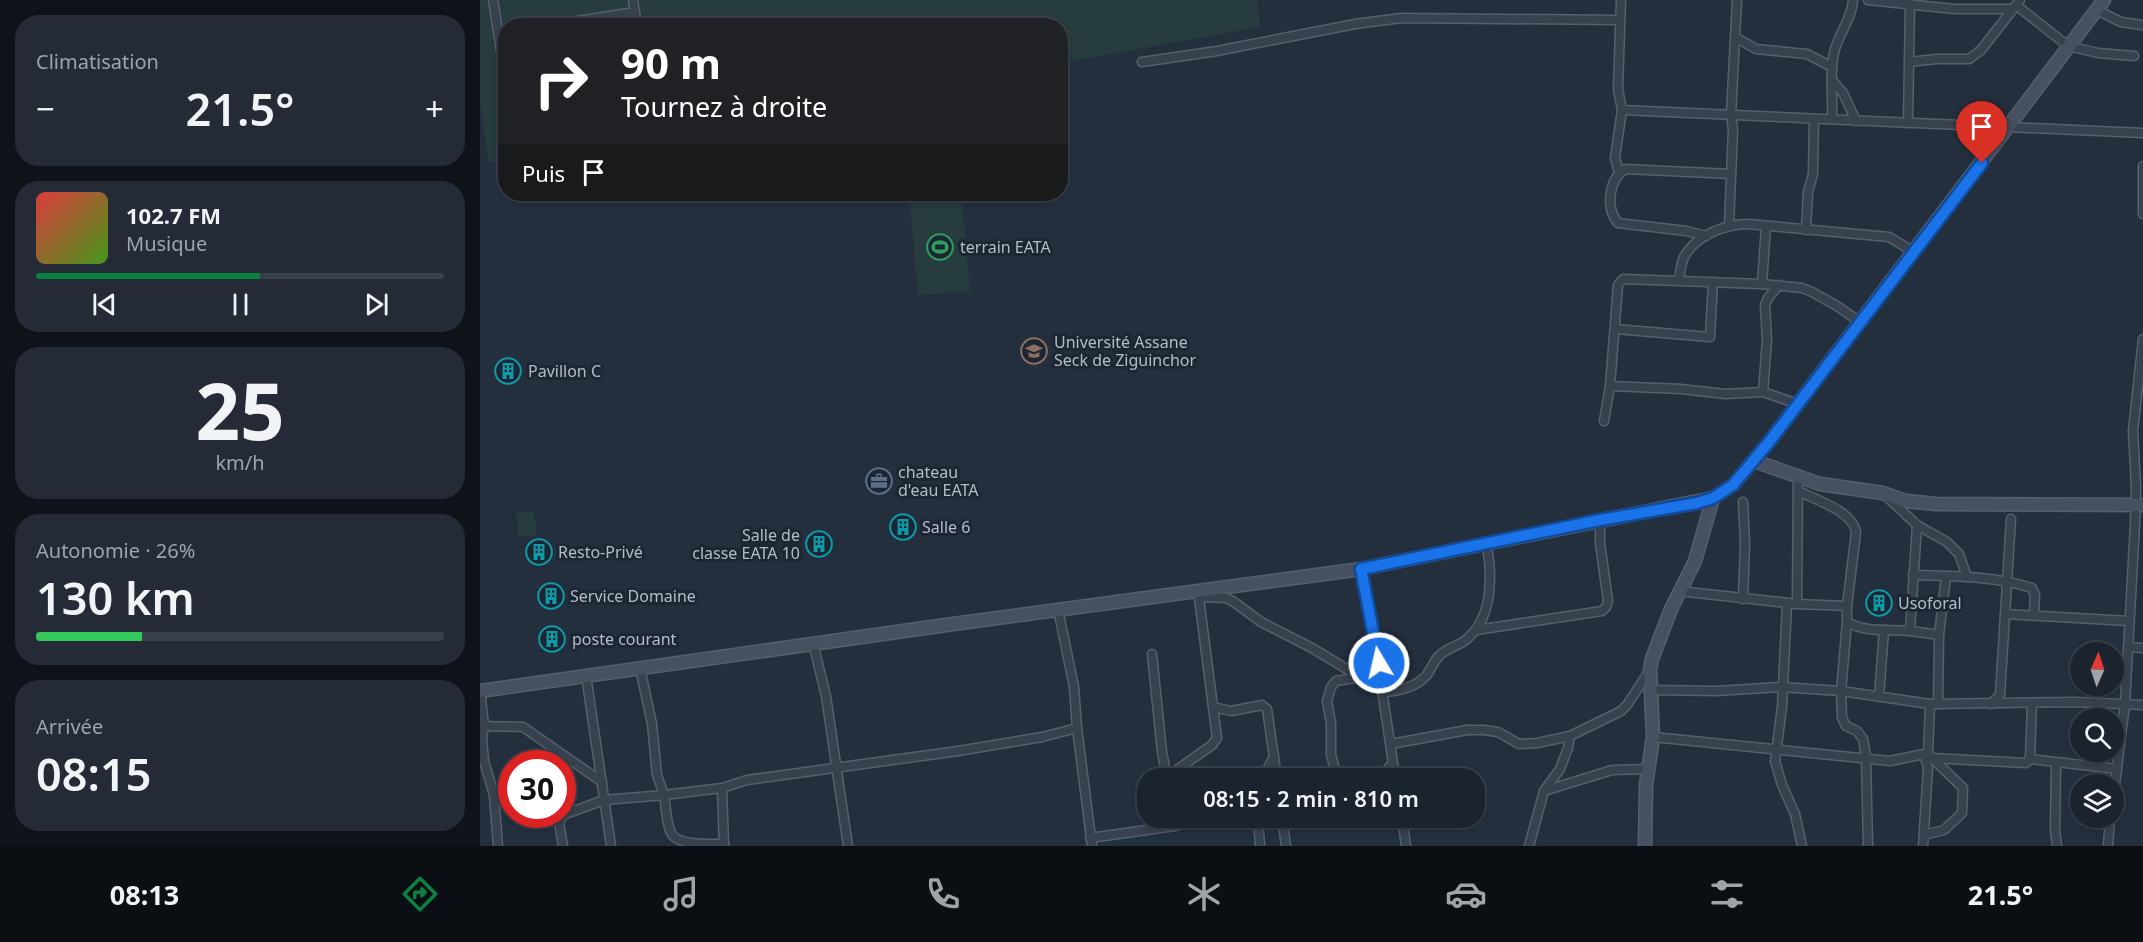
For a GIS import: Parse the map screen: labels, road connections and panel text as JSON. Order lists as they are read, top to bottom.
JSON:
{
  "places": {
    "sports": ["terrain EATA"],
    "school or university": ["Université Assane Seck de Ziguinchor"],
    "building": [
      "Pavillon C",
      "Salle 6",
      "Salle de classe EATA 10",
      "Resto-Privé",
      "Service Domaine",
      "Usoforal",
      "poste courant"
    ],
    "office": ["chateau d'eau EATA"]
  },
  "north": "top",
  "page": {
    "tile": [
      "Climatisation",
      ["25", "km/h"],
      ["Autonomie · 26%", "130 km"],
      ["Arrivée", "08:15"]
    ],
    "turn": ["90 m", "Tournez à droite"],
    "heat": ["−", "21.5°", "+"],
    "then": "Puis",
    "song": ["102.7 FM", "Musique"],
    "limit": "30",
    "trip": "08:15 · 2 min · 810 m",
    "tabs": ["08:13", "21.5°"]
  }
}
